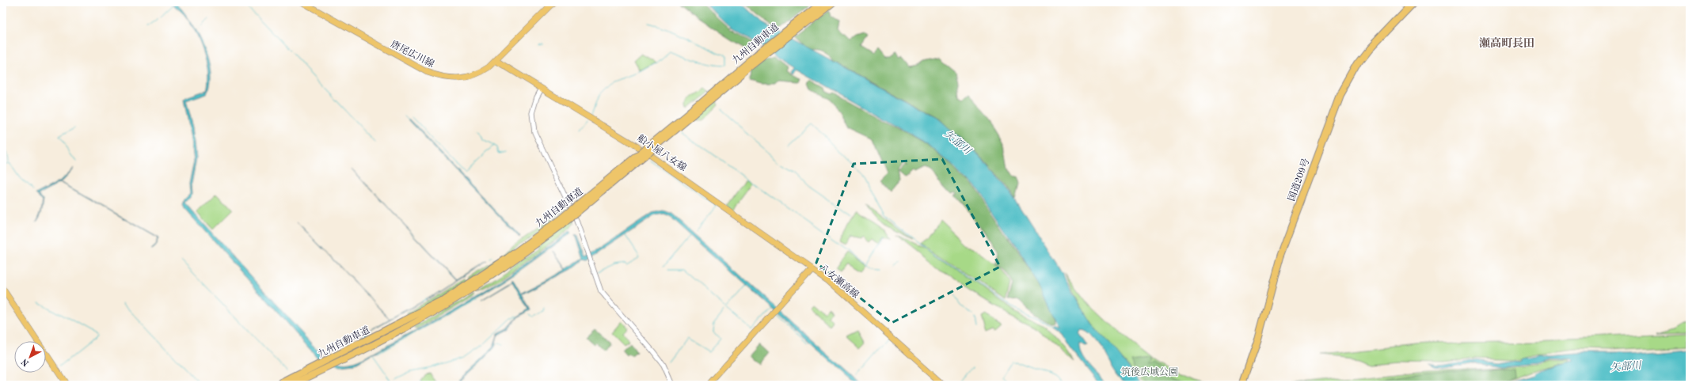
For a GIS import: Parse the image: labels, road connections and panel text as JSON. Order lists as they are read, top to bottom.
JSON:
{
  "streets": {
    "highway": ["九州自動車道", "国道209号"],
    "main road": ["唐尾広川線", "船小屋八女線", "八女瀬高線"]
  },
  "crossings": [
    ["唐尾広川線", "船小屋八女線"],
    ["船小屋八女線", "八女瀬高線"]
  ],
  "districts": ["瀬高町長田"],
  "water": ["矢部川"],
  "parks": ["筑後広域公園"],
  "north": "bottom left"
}
